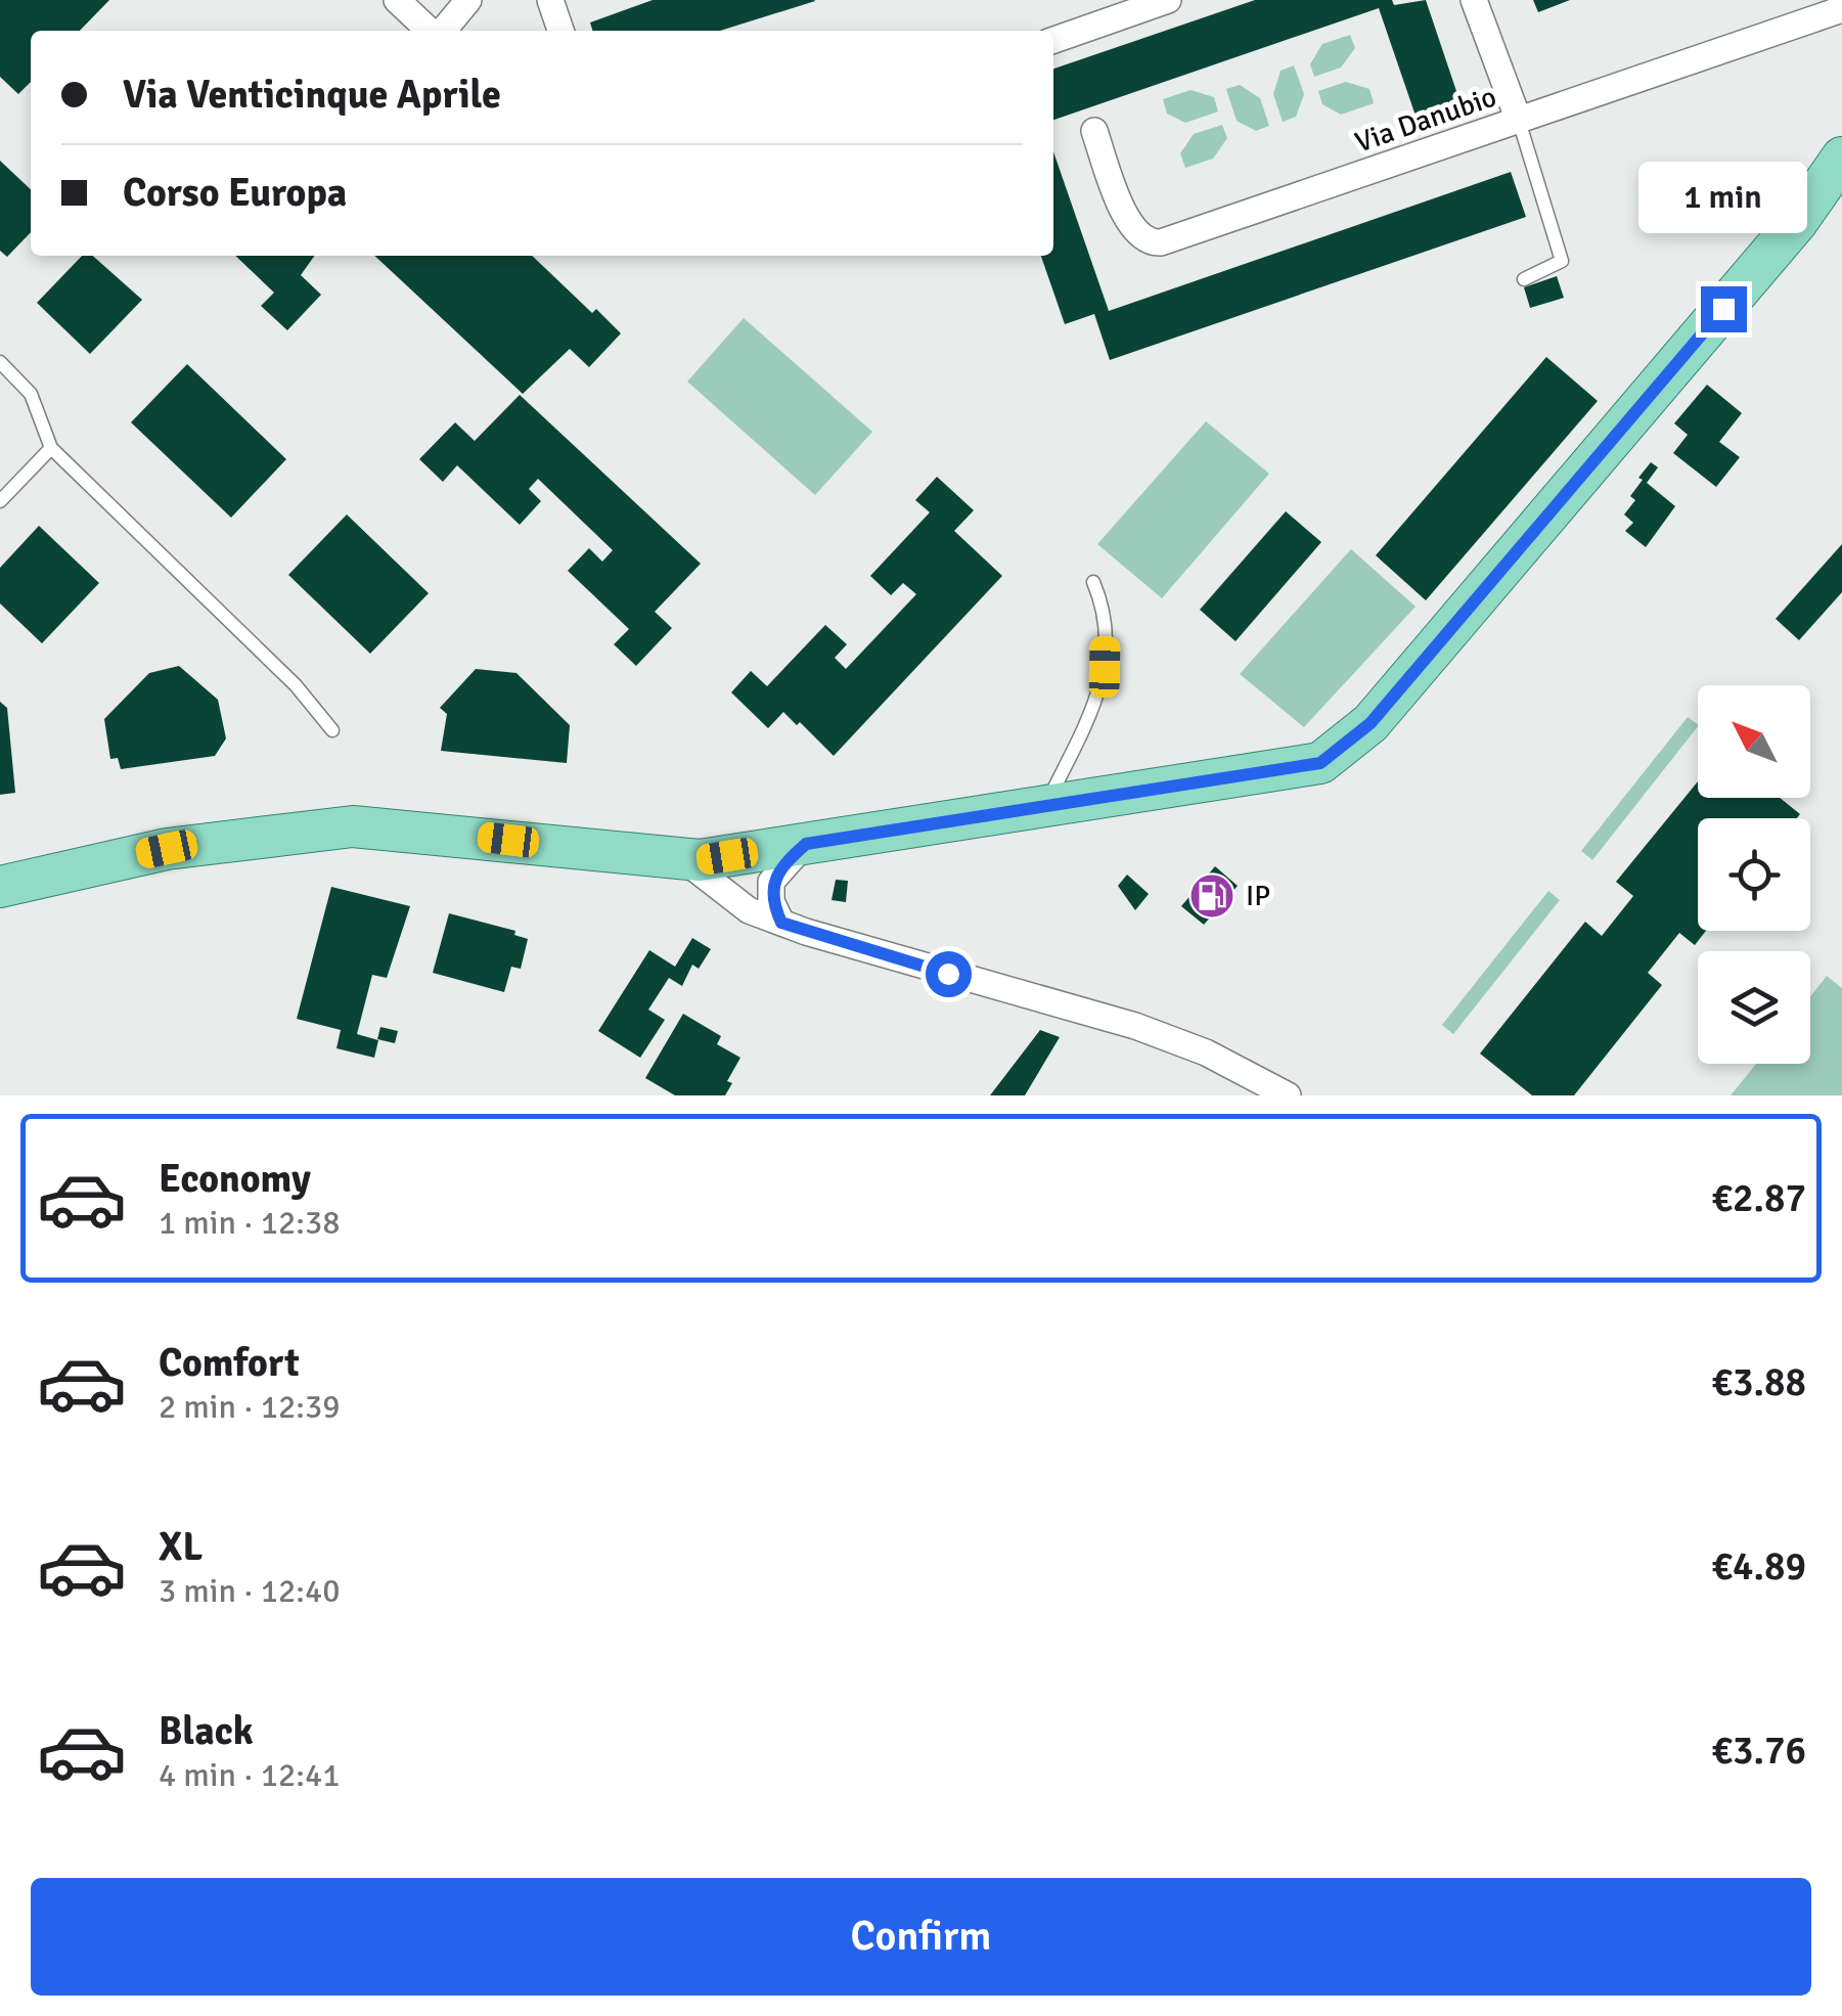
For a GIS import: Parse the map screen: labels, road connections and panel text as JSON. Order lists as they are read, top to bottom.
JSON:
{
  "streets": {
    "street": ["Via Danubio"]
  },
  "places": {
    "fuel station": ["IP"]
  },
  "north": "top left",
  "page": {
    "banner": ["Via Venticinque Aprile", "Corso Europa"],
    "bubble": "1 min",
    "list": [
      {
        "name": "Economy",
        "note": "1 min · 12:38",
        "value": "€2.87"
      },
      {
        "name": "Comfort",
        "note": "2 min · 12:39",
        "value": "€3.88"
      },
      {
        "name": "XL",
        "note": "3 min · 12:40",
        "value": "€4.89"
      },
      {
        "name": "Black",
        "note": "4 min · 12:41",
        "value": "€3.76"
      }
    ],
    "buttons": "Confirm"
  }
}
